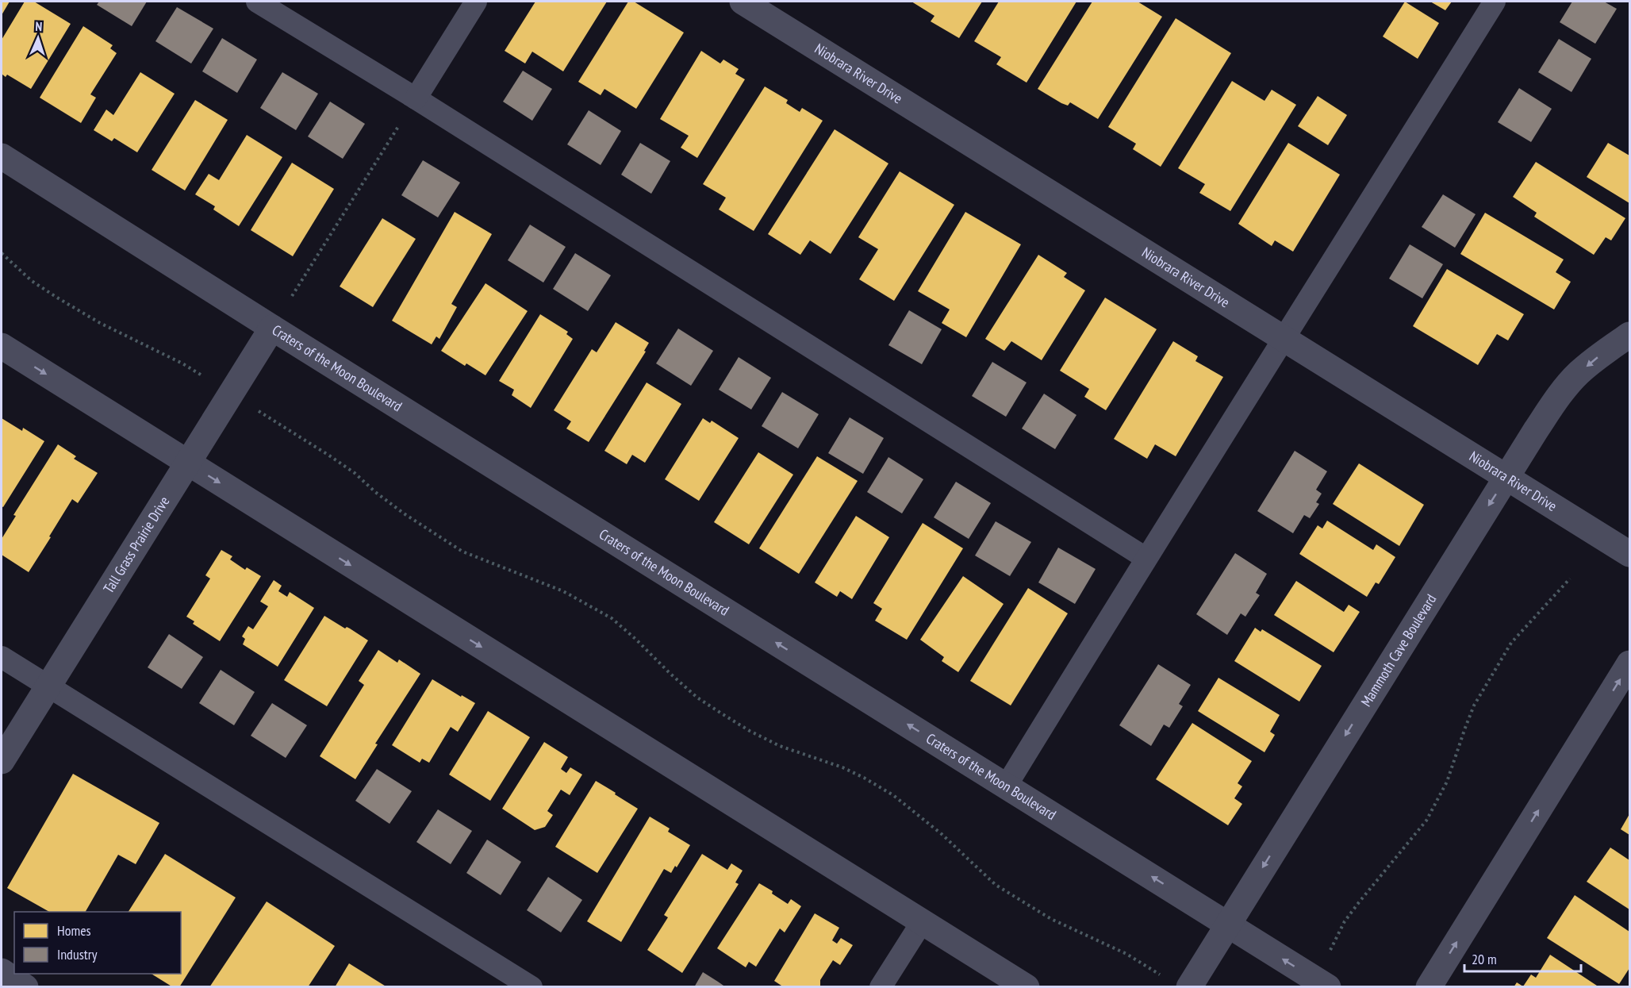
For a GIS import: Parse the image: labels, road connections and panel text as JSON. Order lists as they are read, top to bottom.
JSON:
{
  "streets": {
    "street": [
      "Niobrara River Drive",
      "Craters of the Moon Boulevard",
      "Tall Grass Prairie Drive",
      "Mammoth Cave Boulevard"
    ]
  },
  "crossings": [
    ["Niobrara River Drive", "Mammoth Cave Boulevard"],
    ["Craters of the Moon Boulevard", "Tall Grass Prairie Drive"],
    ["Craters of the Moon Boulevard", "Mammoth Cave Boulevard"]
  ],
  "legend": ["Homes", "Industry"],
  "scale_bar": "20 m",
  "north": "top"
}
